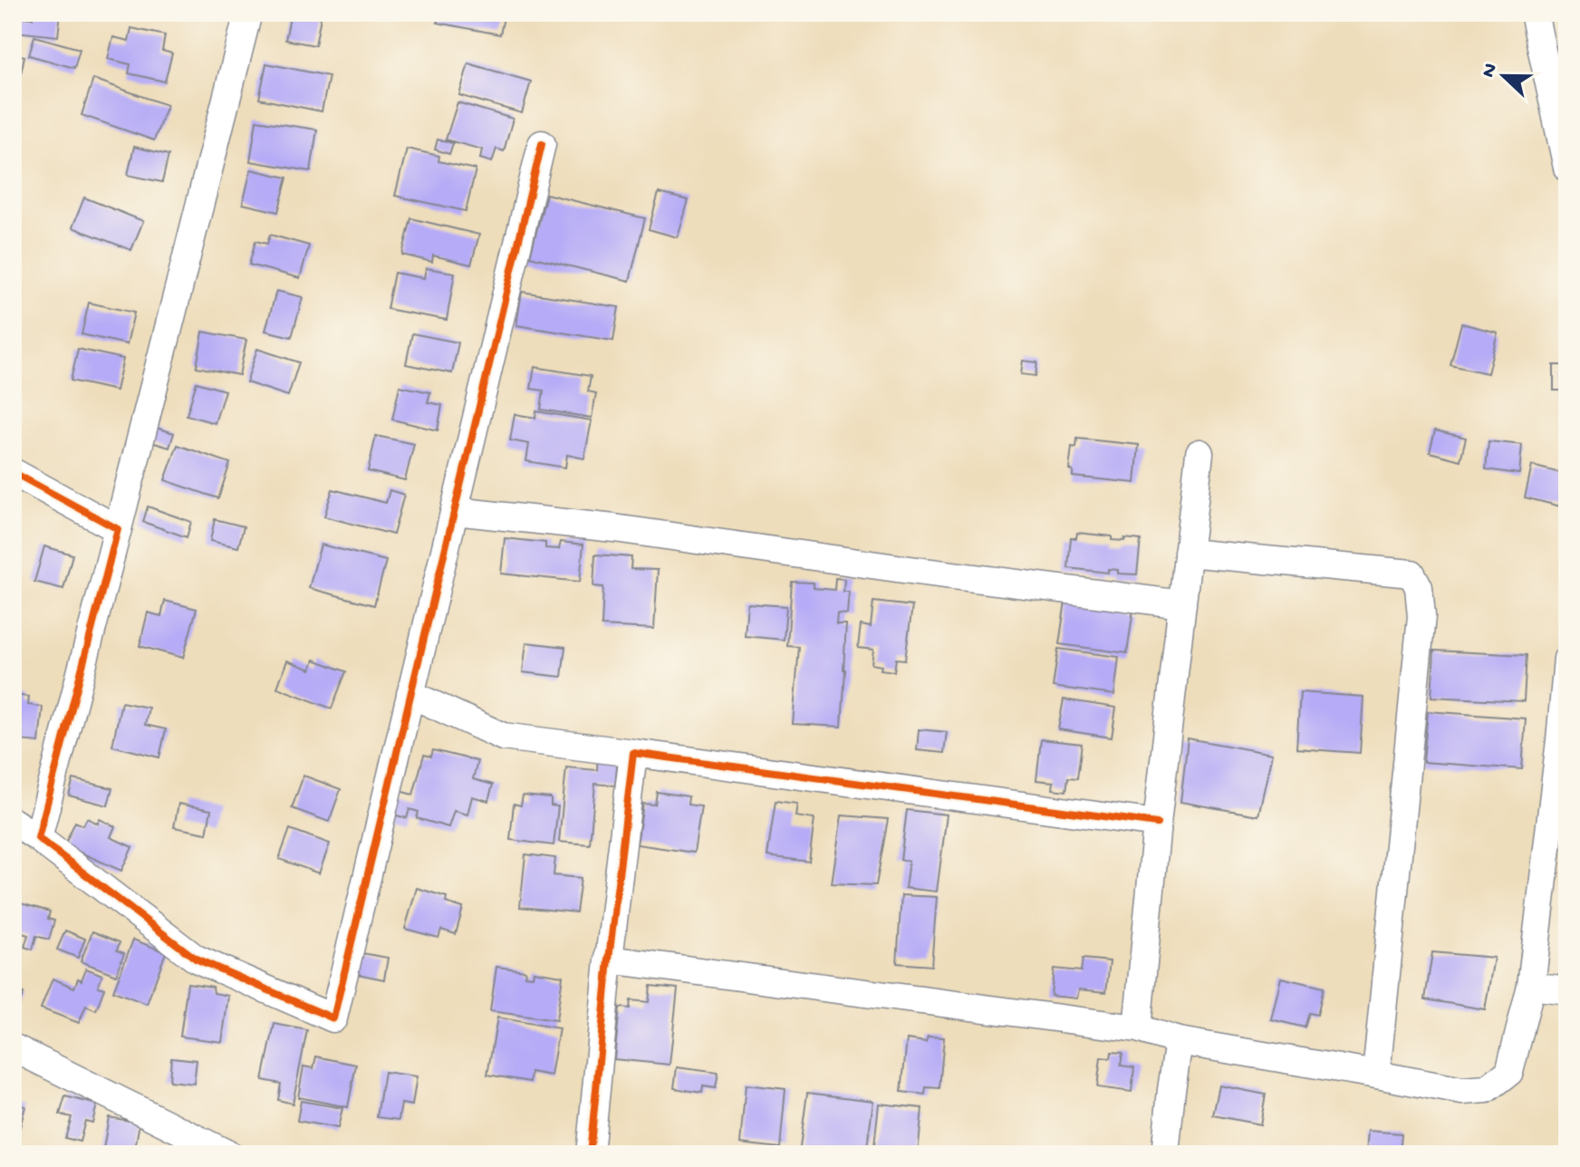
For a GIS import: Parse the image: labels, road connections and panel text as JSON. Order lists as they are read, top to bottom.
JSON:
{
  "north": "left"
}
